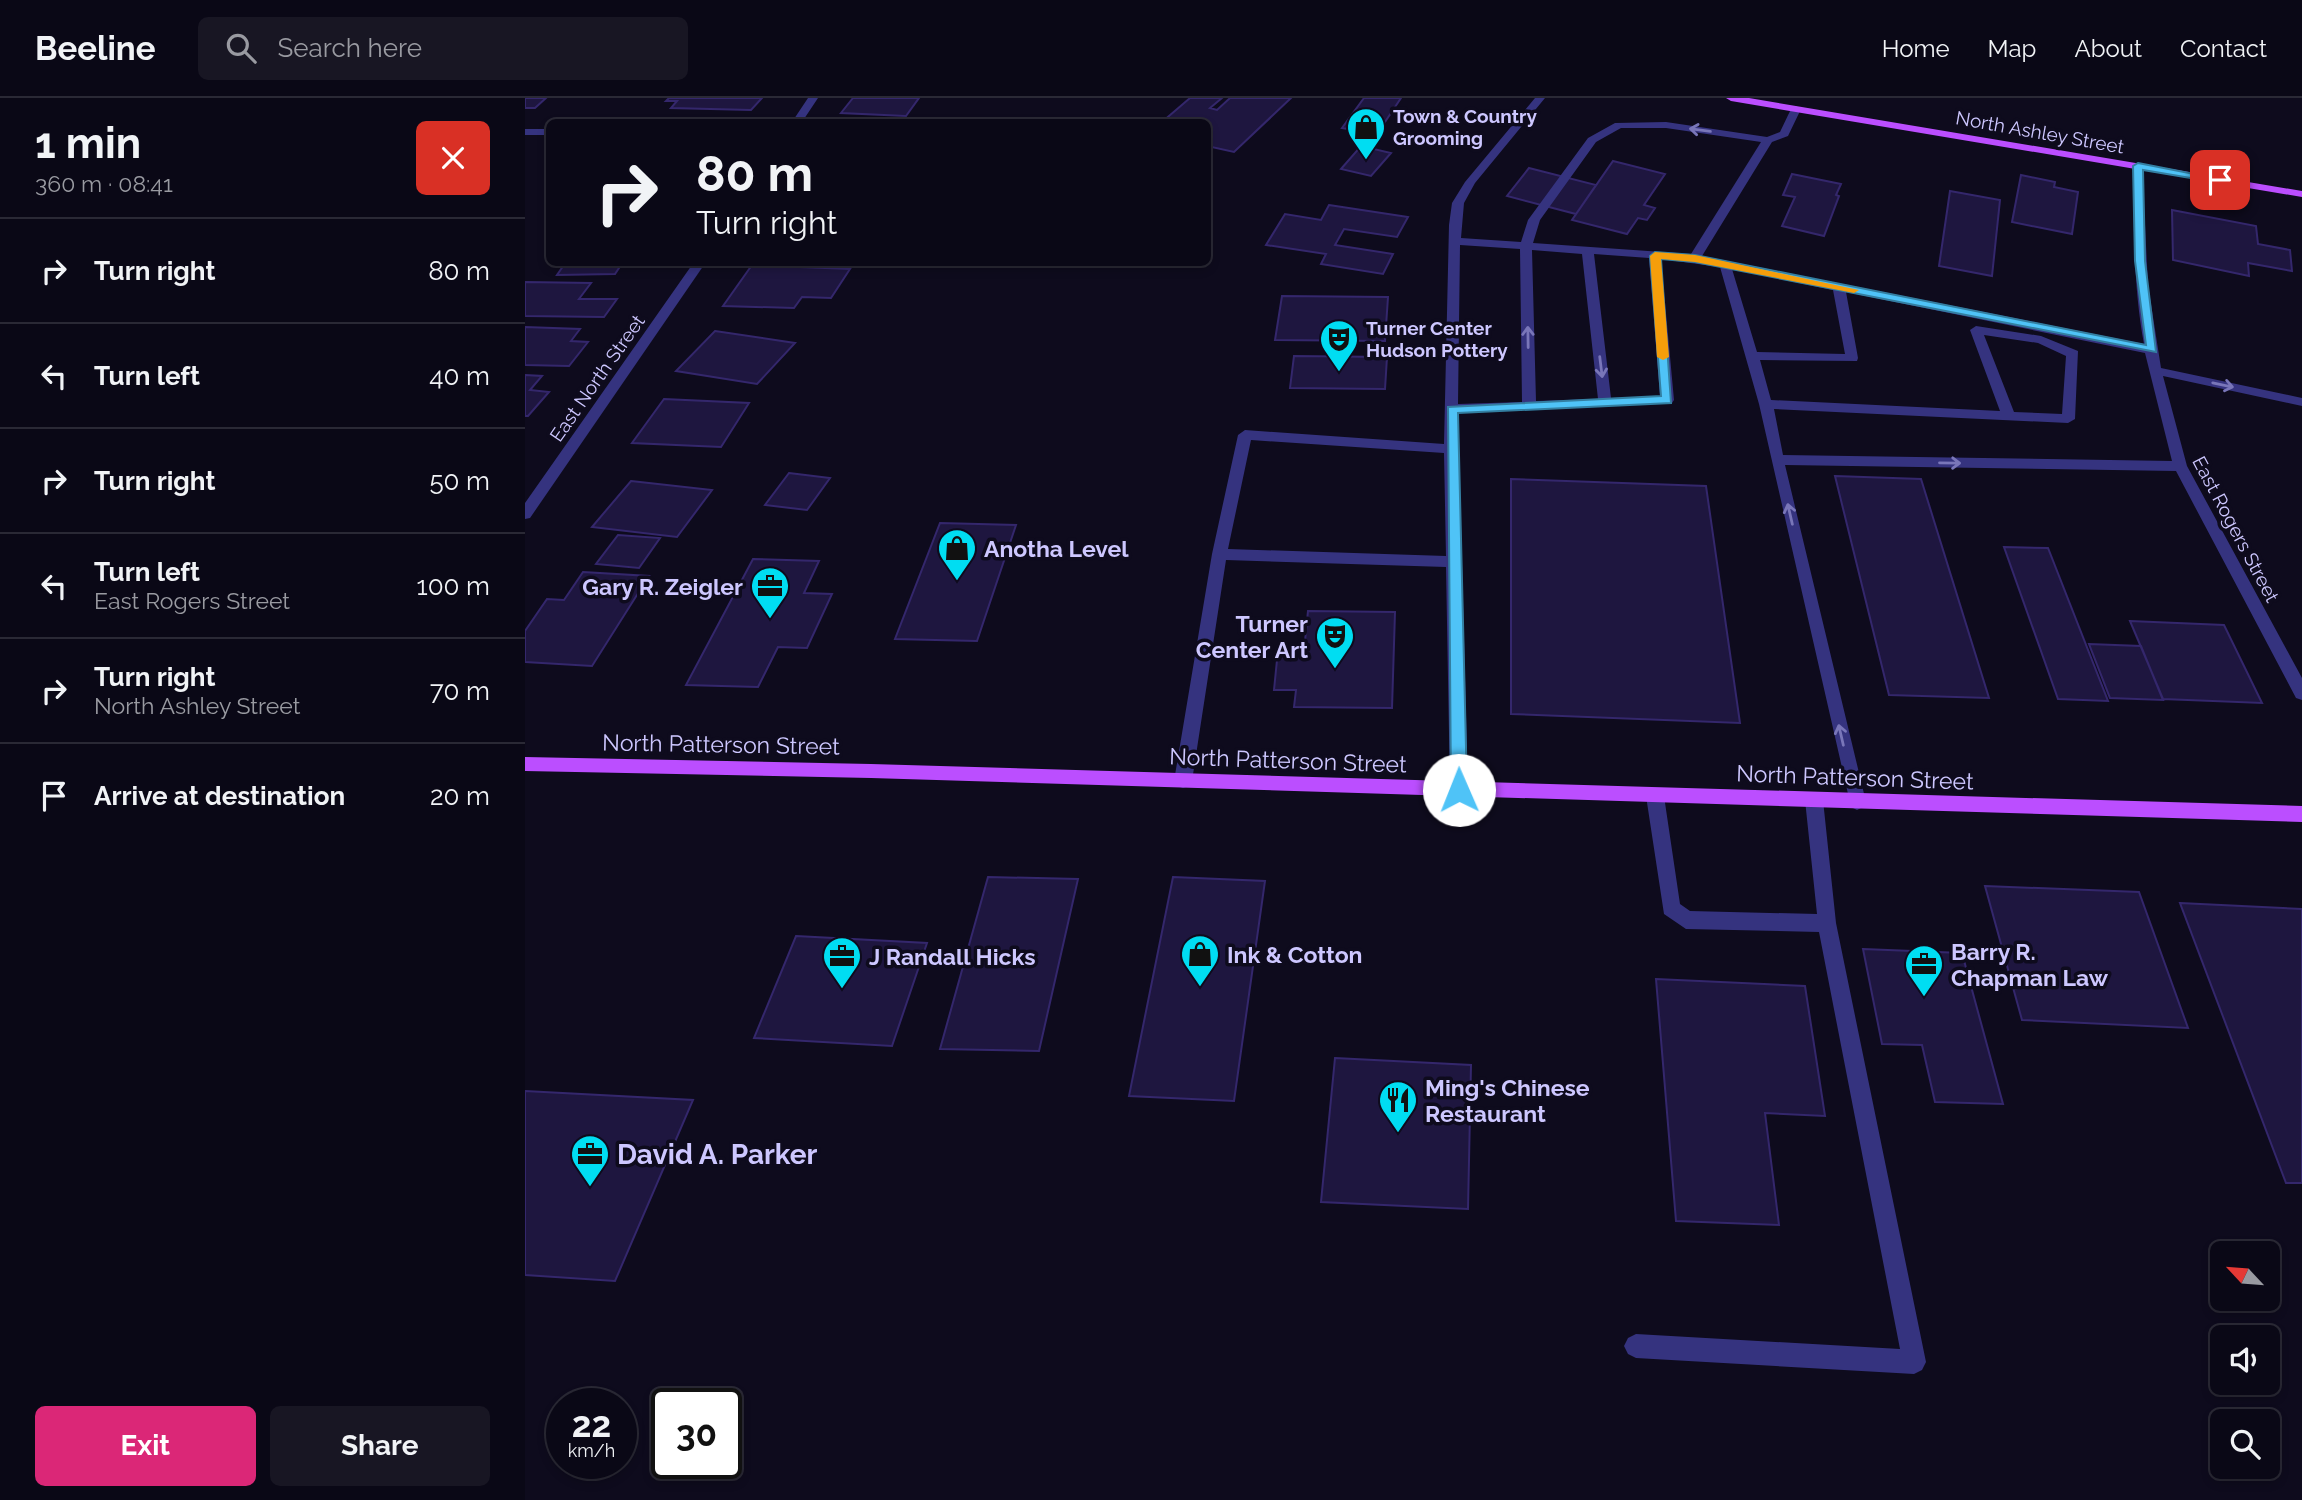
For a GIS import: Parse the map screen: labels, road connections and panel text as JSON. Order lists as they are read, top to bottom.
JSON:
{
  "streets": {
    "main road": ["North Ashley Street", "North Patterson Street"],
    "street": ["East North Street", "East Rogers Street"]
  },
  "crossings": [
    ["North Ashley Street", "East Rogers Street"]
  ],
  "places": {
    "shop": ["Town & Country Grooming", "Anotha Level", "Ink & Cotton"],
    "theatre": ["Turner Center Hudson Pottery", "Turner Center Art"],
    "office": [
      "Gary R. Zeigler",
      "J Randall Hicks",
      "Barry R. Chapman Law",
      "David A. Parker"
    ],
    "restaurant": ["Ming's Chinese Restaurant"]
  },
  "north": "top left",
  "page": {
    "header": "Beeline",
    "search": "Search here",
    "nav": [
      "Home",
      "Map",
      "About",
      "Contact"
    ],
    "heading": ["1 min", "360 m · 08:41"],
    "turn": ["80 m", "Turn right"],
    "list": [
      {
        "name": "Turn right",
        "value": "80 m"
      },
      {
        "name": "Turn left",
        "value": "40 m"
      },
      {
        "name": "Turn right",
        "value": "50 m"
      },
      {
        "name": "Turn left",
        "note": "East Rogers Street",
        "value": "100 m"
      },
      {
        "name": "Turn right",
        "note": "North Ashley Street",
        "value": "70 m"
      },
      {
        "name": "Arrive at destination",
        "value": "20 m"
      }
    ],
    "speed": "22 km/h",
    "limit": "30",
    "buttons": ["Exit", "Share"]
  }
}
